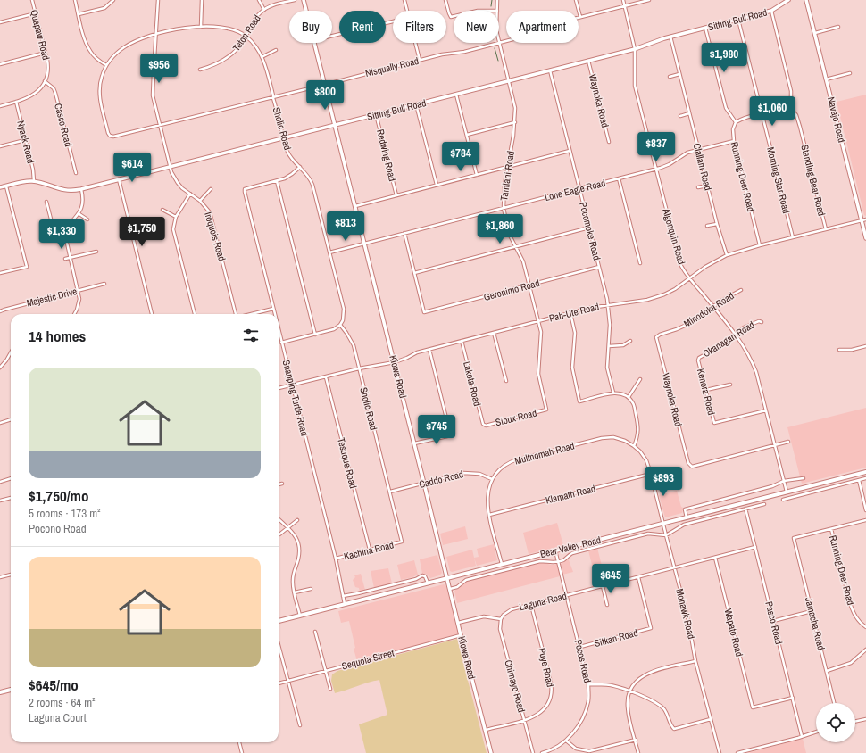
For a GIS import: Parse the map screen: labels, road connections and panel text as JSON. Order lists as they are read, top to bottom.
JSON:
{
  "streets": {
    "main road": ["Bear Valley Road"],
    "street": [
      "Sitting Bull Road",
      "Teton Road",
      "Quapaw Road",
      "Nisqually Road",
      "Waynoka Road",
      "Navajo Road",
      "Casco Road",
      "Sholic Road",
      "Nyack Road",
      "Redwing Road",
      "Clallam Road",
      "Tamiani Road",
      "Running Deer Road",
      "Morning Star Road",
      "Standing Bear Road",
      "Lone Eagle Road",
      "Pocomoke Road",
      "Iroquois Road",
      "Algonquin Road",
      "Geronimo Road",
      "Majestic Drive",
      "Minodoka Road",
      "Pah-Ute Road",
      "Okanagan Road",
      "Kiowa Road",
      "Lakota Road",
      "Kenora Road",
      "Snapping Turtle Road",
      "Sioux Road",
      "Multnomah Road",
      "Tesuque Road",
      "Caddo Road",
      "Klamath Road",
      "Kachina Road",
      "Laguna Road",
      "Mohawk Road",
      "Pasco Road",
      "Jamacha Road",
      "Wapato Road",
      "Sitkan Road",
      "Sequoia Street",
      "Pecos Road",
      "Puye Road",
      "Chimayo Road"
    ]
  },
  "crossings": [
    ["Sitting Bull Road", "Waynoka Road"],
    ["Sitting Bull Road", "Sholic Road"],
    ["Sitting Bull Road", "Nyack Road"],
    ["Sitting Bull Road", "Redwing Road"],
    ["Sitting Bull Road", "Clallam Road"],
    ["Sitting Bull Road", "Tamiani Road"],
    ["Sitting Bull Road", "Morning Star Road"],
    ["Sitting Bull Road", "Pocomoke Road"],
    ["Sitting Bull Road", "Iroquois Road"],
    ["Sitting Bull Road", "Algonquin Road"],
    ["Sitting Bull Road", "Kiowa Road"],
    ["Teton Road", "Sholic Road"],
    ["Quapaw Road", "Casco Road"],
    ["Quapaw Road", "Nyack Road"],
    ["Nisqually Road", "Sholic Road"],
    ["Nisqually Road", "Tamiani Road"],
    ["Nisqually Road", "Iroquois Road"],
    ["Nisqually Road", "Algonquin Road"],
    ["Nisqually Road", "Kiowa Road"],
    ["Waynoka Road", "Algonquin Road"],
    ["Waynoka Road", "Minodoka Road"],
    ["Navajo Road", "Pah-Ute Road"],
    ["Sholic Road", "Lone Eagle Road"],
    ["Sholic Road", "Iroquois Road"],
    ["Sholic Road", "Pah-Ute Road"],
    ["Sholic Road", "Caddo Road"],
    ["Sholic Road", "Kachina Road"],
    ["Clallam Road", "Lone Eagle Road"],
    ["Clallam Road", "Pah-Ute Road"],
    ["Tamiani Road", "Lone Eagle Road"],
    ["Tamiani Road", "Geronimo Road"],
    ["Tamiani Road", "Pah-Ute Road"],
    ["Tamiani Road", "Sioux Road"],
    ["Running Deer Road", "Lone Eagle Road"],
    ["Running Deer Road", "Pah-Ute Road"],
    ["Running Deer Road", "Jamacha Road"],
    ["Morning Star Road", "Pah-Ute Road"],
    ["Standing Bear Road", "Pah-Ute Road"],
    ["Lone Eagle Road", "Pocomoke Road"],
    ["Lone Eagle Road", "Algonquin Road"],
    ["Lone Eagle Road", "Kiowa Road"],
    ["Pocomoke Road", "Geronimo Road"],
    ["Pocomoke Road", "Pah-Ute Road"],
    ["Algonquin Road", "Minodoka Road"],
    ["Algonquin Road", "Pah-Ute Road"],
    ["Algonquin Road", "Okanagan Road"],
    ["Algonquin Road", "Kenora Road"],
    ["Algonquin Road", "Bear Valley Road"],
    ["Pah-Ute Road", "Kiowa Road"],
    ["Pah-Ute Road", "Lakota Road"],
    ["Pah-Ute Road", "Snapping Turtle Road"],
    ["Pah-Ute Road", "Tesuque Road"],
    ["Okanagan Road", "Kenora Road"],
    ["Kiowa Road", "Caddo Road"],
    ["Kiowa Road", "Bear Valley Road"],
    ["Kiowa Road", "Sequoia Street"],
    ["Kiowa Road", "Puye Road"],
    ["Lakota Road", "Sioux Road"],
    ["Snapping Turtle Road", "Bear Valley Road"],
    ["Snapping Turtle Road", "Kachina Road"],
    ["Multnomah Road", "Caddo Road"],
    ["Multnomah Road", "Klamath Road"],
    ["Multnomah Road", "Mohawk Road"],
    ["Tesuque Road", "Kachina Road"],
    ["Klamath Road", "Mohawk Road"],
    ["Bear Valley Road", "Mohawk Road"],
    ["Bear Valley Road", "Pecos Road"],
    ["Laguna Road", "Mohawk Road"],
    ["Laguna Road", "Pasco Road"],
    ["Laguna Road", "Wapato Road"],
    ["Laguna Road", "Sitkan Road"],
    ["Laguna Road", "Pecos Road"],
    ["Laguna Road", "Puye Road"],
    ["Laguna Road", "Chimayo Road"],
    ["Pasco Road", "Wapato Road"],
    ["Sitkan Road", "Pecos Road"],
    ["Puye Road", "Chimayo Road"]
  ],
  "page": {
    "chip": [
      "Buy",
      "Rent",
      "Filters",
      "New",
      "Apartment"
    ],
    "price": [
      "$1,980",
      "$956",
      "$800",
      "$1,060",
      "$837",
      "$784",
      "$614",
      "$813",
      "$1,860",
      "$1,750",
      "$1,330",
      "$745",
      "$893",
      "$645"
    ],
    "heading": "14 homes",
    "list": [
      {
        "name": "$1,750/mo",
        "note": "5 rooms · 173 m² · Pocono Road"
      },
      {
        "name": "$645/mo",
        "note": "2 rooms · 64 m² · Laguna Court"
      }
    ]
  }
}
